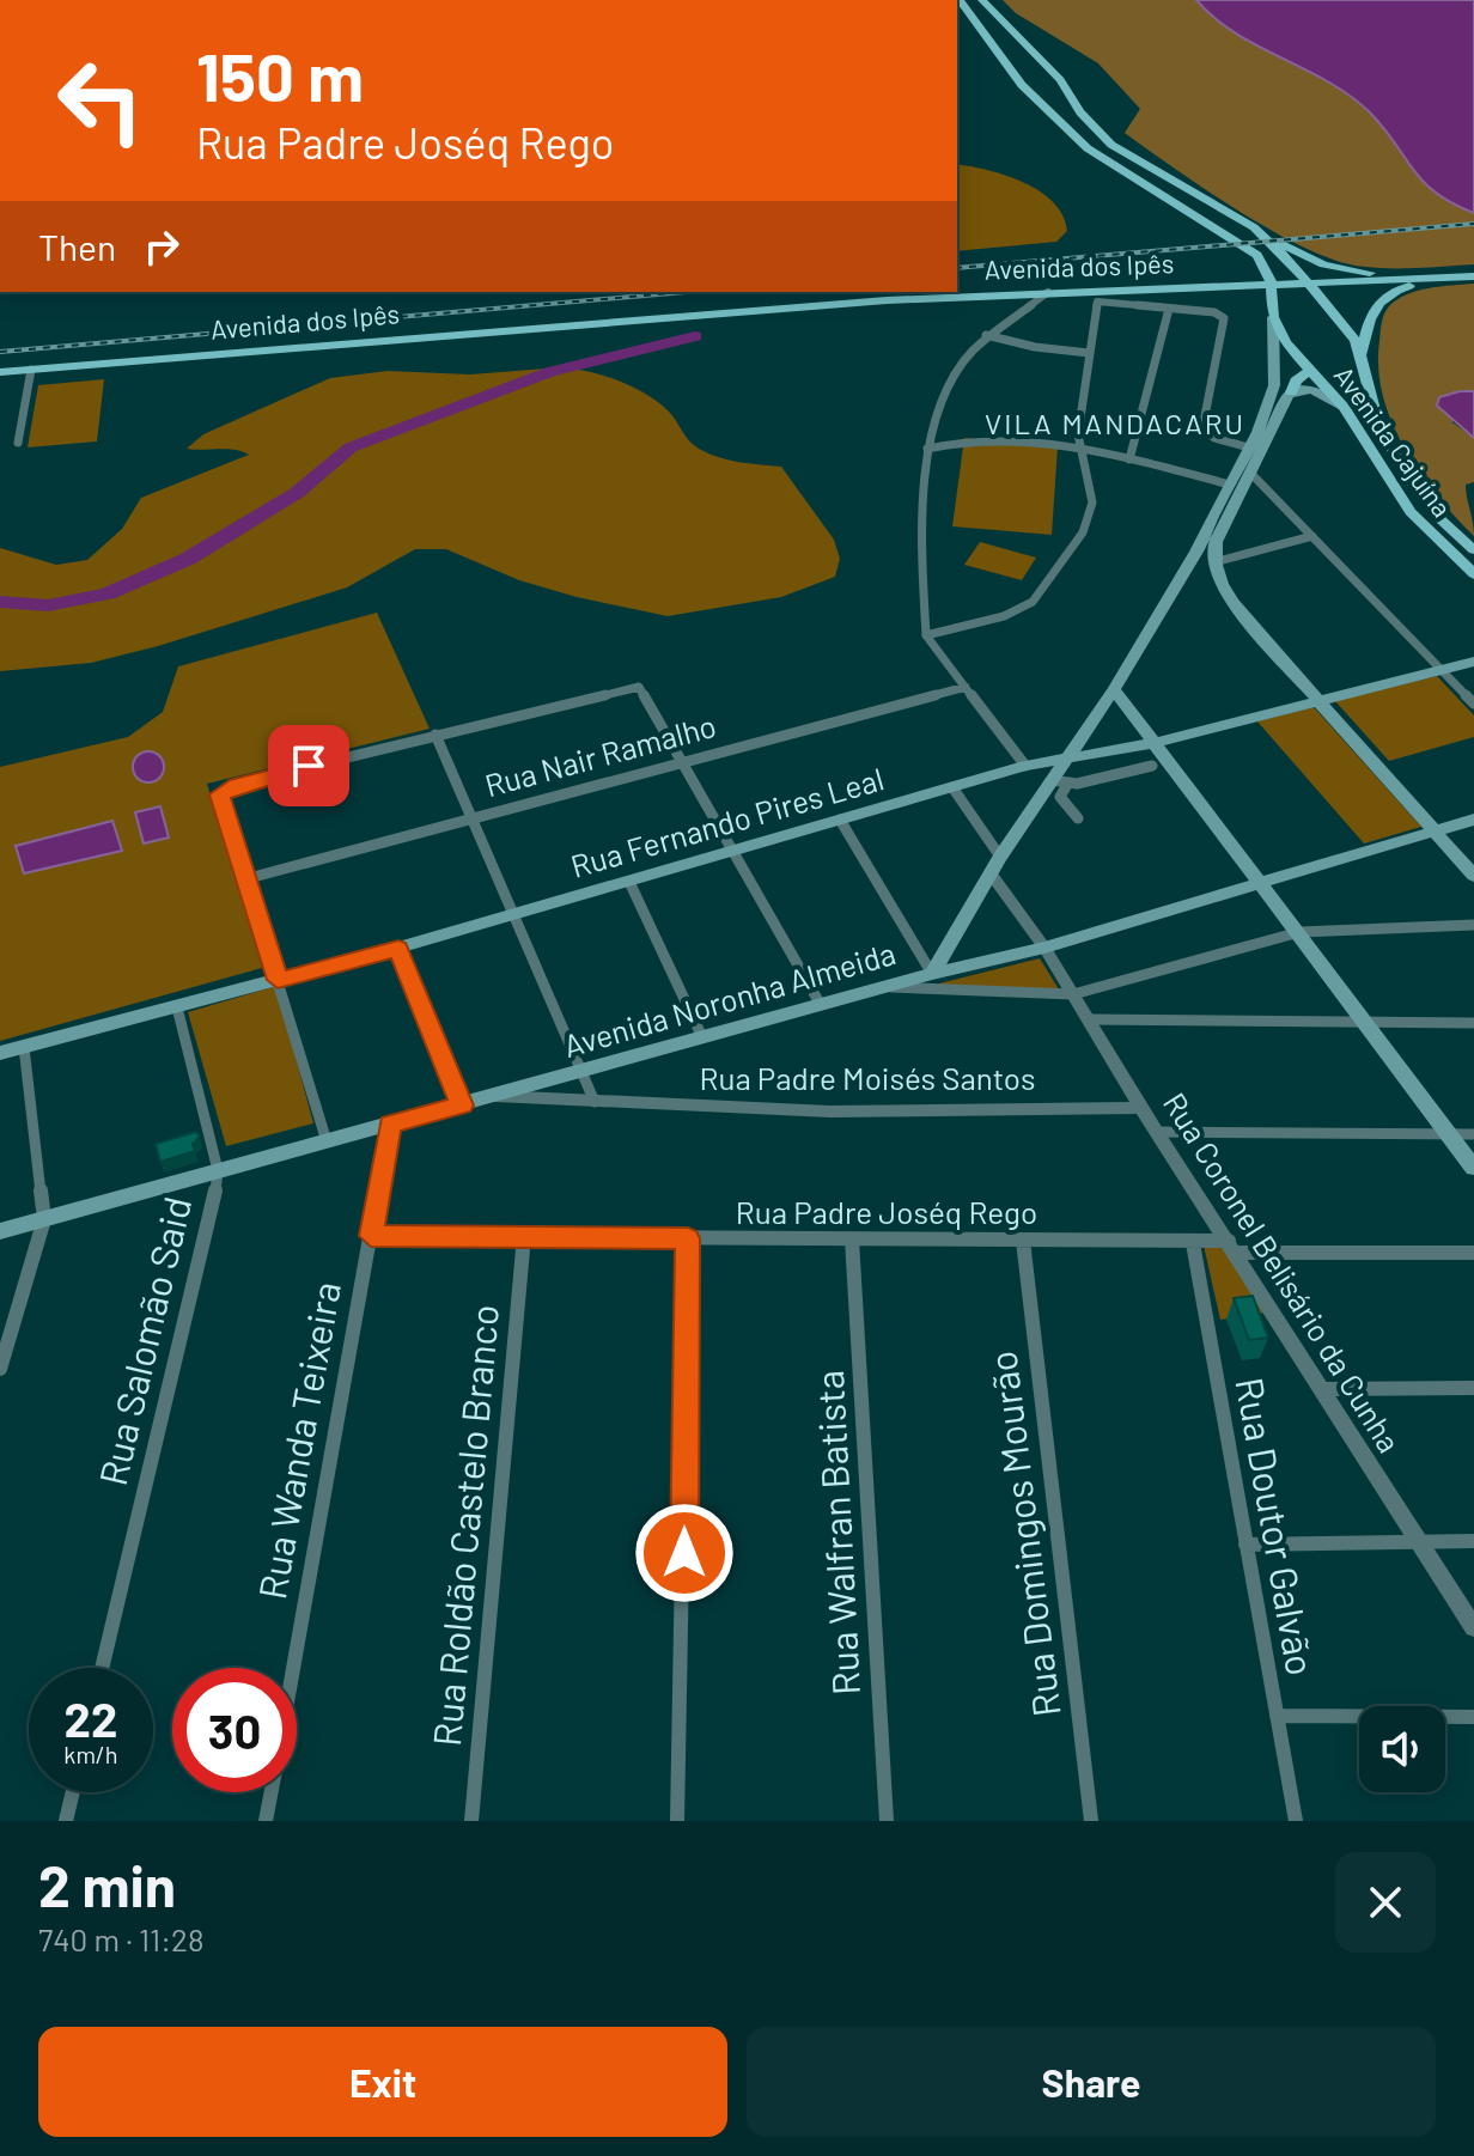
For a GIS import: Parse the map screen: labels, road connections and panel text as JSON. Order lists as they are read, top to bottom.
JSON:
{
  "streets": {
    "main road": [
      "Avenida dos Ipês",
      "Avenida Cajuína",
      "Rua Fernando Pires Leal",
      "Avenida Noronha Almeida"
    ],
    "street": [
      "Rua Nair Ramalho",
      "Rua Padre Moisés Santos",
      "Rua Padre Joséq Rego",
      "Rua Coronel Belisário da Cunha",
      "Rua Salomão Said",
      "Rua Wanda Teixeira",
      "Rua Roldão Castelo Branco",
      "Rua Doutor Galvão",
      "Rua Walfran Batista",
      "Rua Domingos Mourão"
    ]
  },
  "crossings": [
    ["Avenida dos Ipês", "Avenida Cajuína"],
    ["Rua Fernando Pires Leal", "Rua Salomão Said"],
    ["Avenida Noronha Almeida", "Rua Padre Moisés Santos"],
    ["Avenida Noronha Almeida", "Rua Coronel Belisário da Cunha"],
    ["Avenida Noronha Almeida", "Rua Salomão Said"],
    ["Avenida Noronha Almeida", "Rua Wanda Teixeira"],
    ["Rua Padre Moisés Santos", "Rua Coronel Belisário da Cunha"],
    ["Rua Padre Joséq Rego", "Rua Coronel Belisário da Cunha"],
    ["Rua Padre Joséq Rego", "Rua Wanda Teixeira"],
    ["Rua Padre Joséq Rego", "Rua Roldão Castelo Branco"],
    ["Rua Padre Joséq Rego", "Rua Doutor Galvão"],
    ["Rua Padre Joséq Rego", "Rua Walfran Batista"],
    ["Rua Padre Joséq Rego", "Rua Domingos Mourão"]
  ],
  "districts": ["VILA MANDACARU"],
  "page": {
    "turn": ["150 m", "Rua Padre Joséq Rego"],
    "then": "Then",
    "speed": "22 km/h",
    "limit": "30",
    "heading": ["2 min", "740 m · 11:28"],
    "buttons": ["Exit", "Share"]
  }
}
